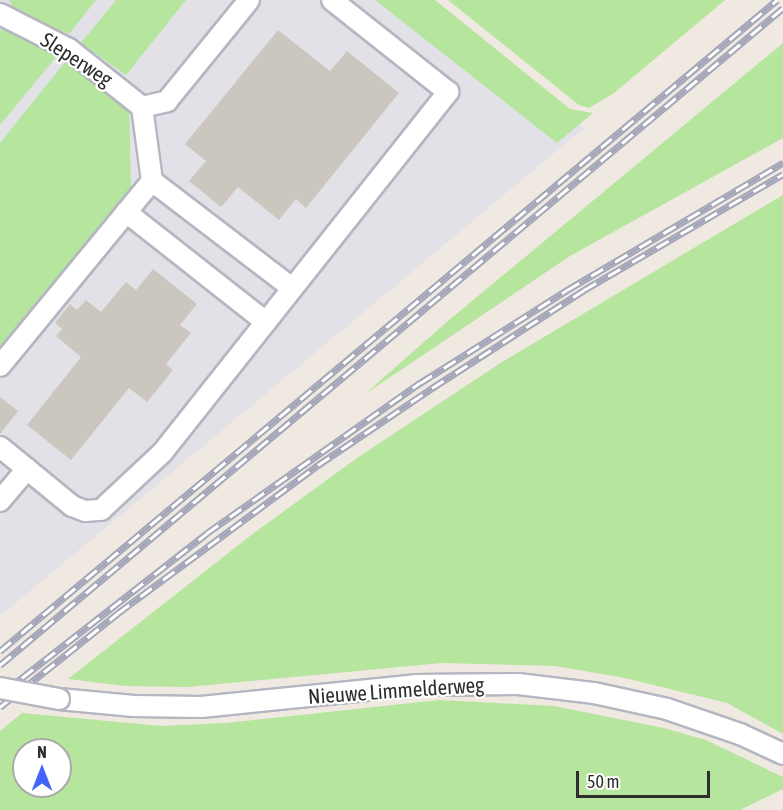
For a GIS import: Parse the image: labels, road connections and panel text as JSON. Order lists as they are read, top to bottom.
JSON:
{
  "streets": {
    "street": ["Sleperweg", "Nieuwe Limmelderweg"]
  },
  "scale_bar": "50 m",
  "north": "top"
}
